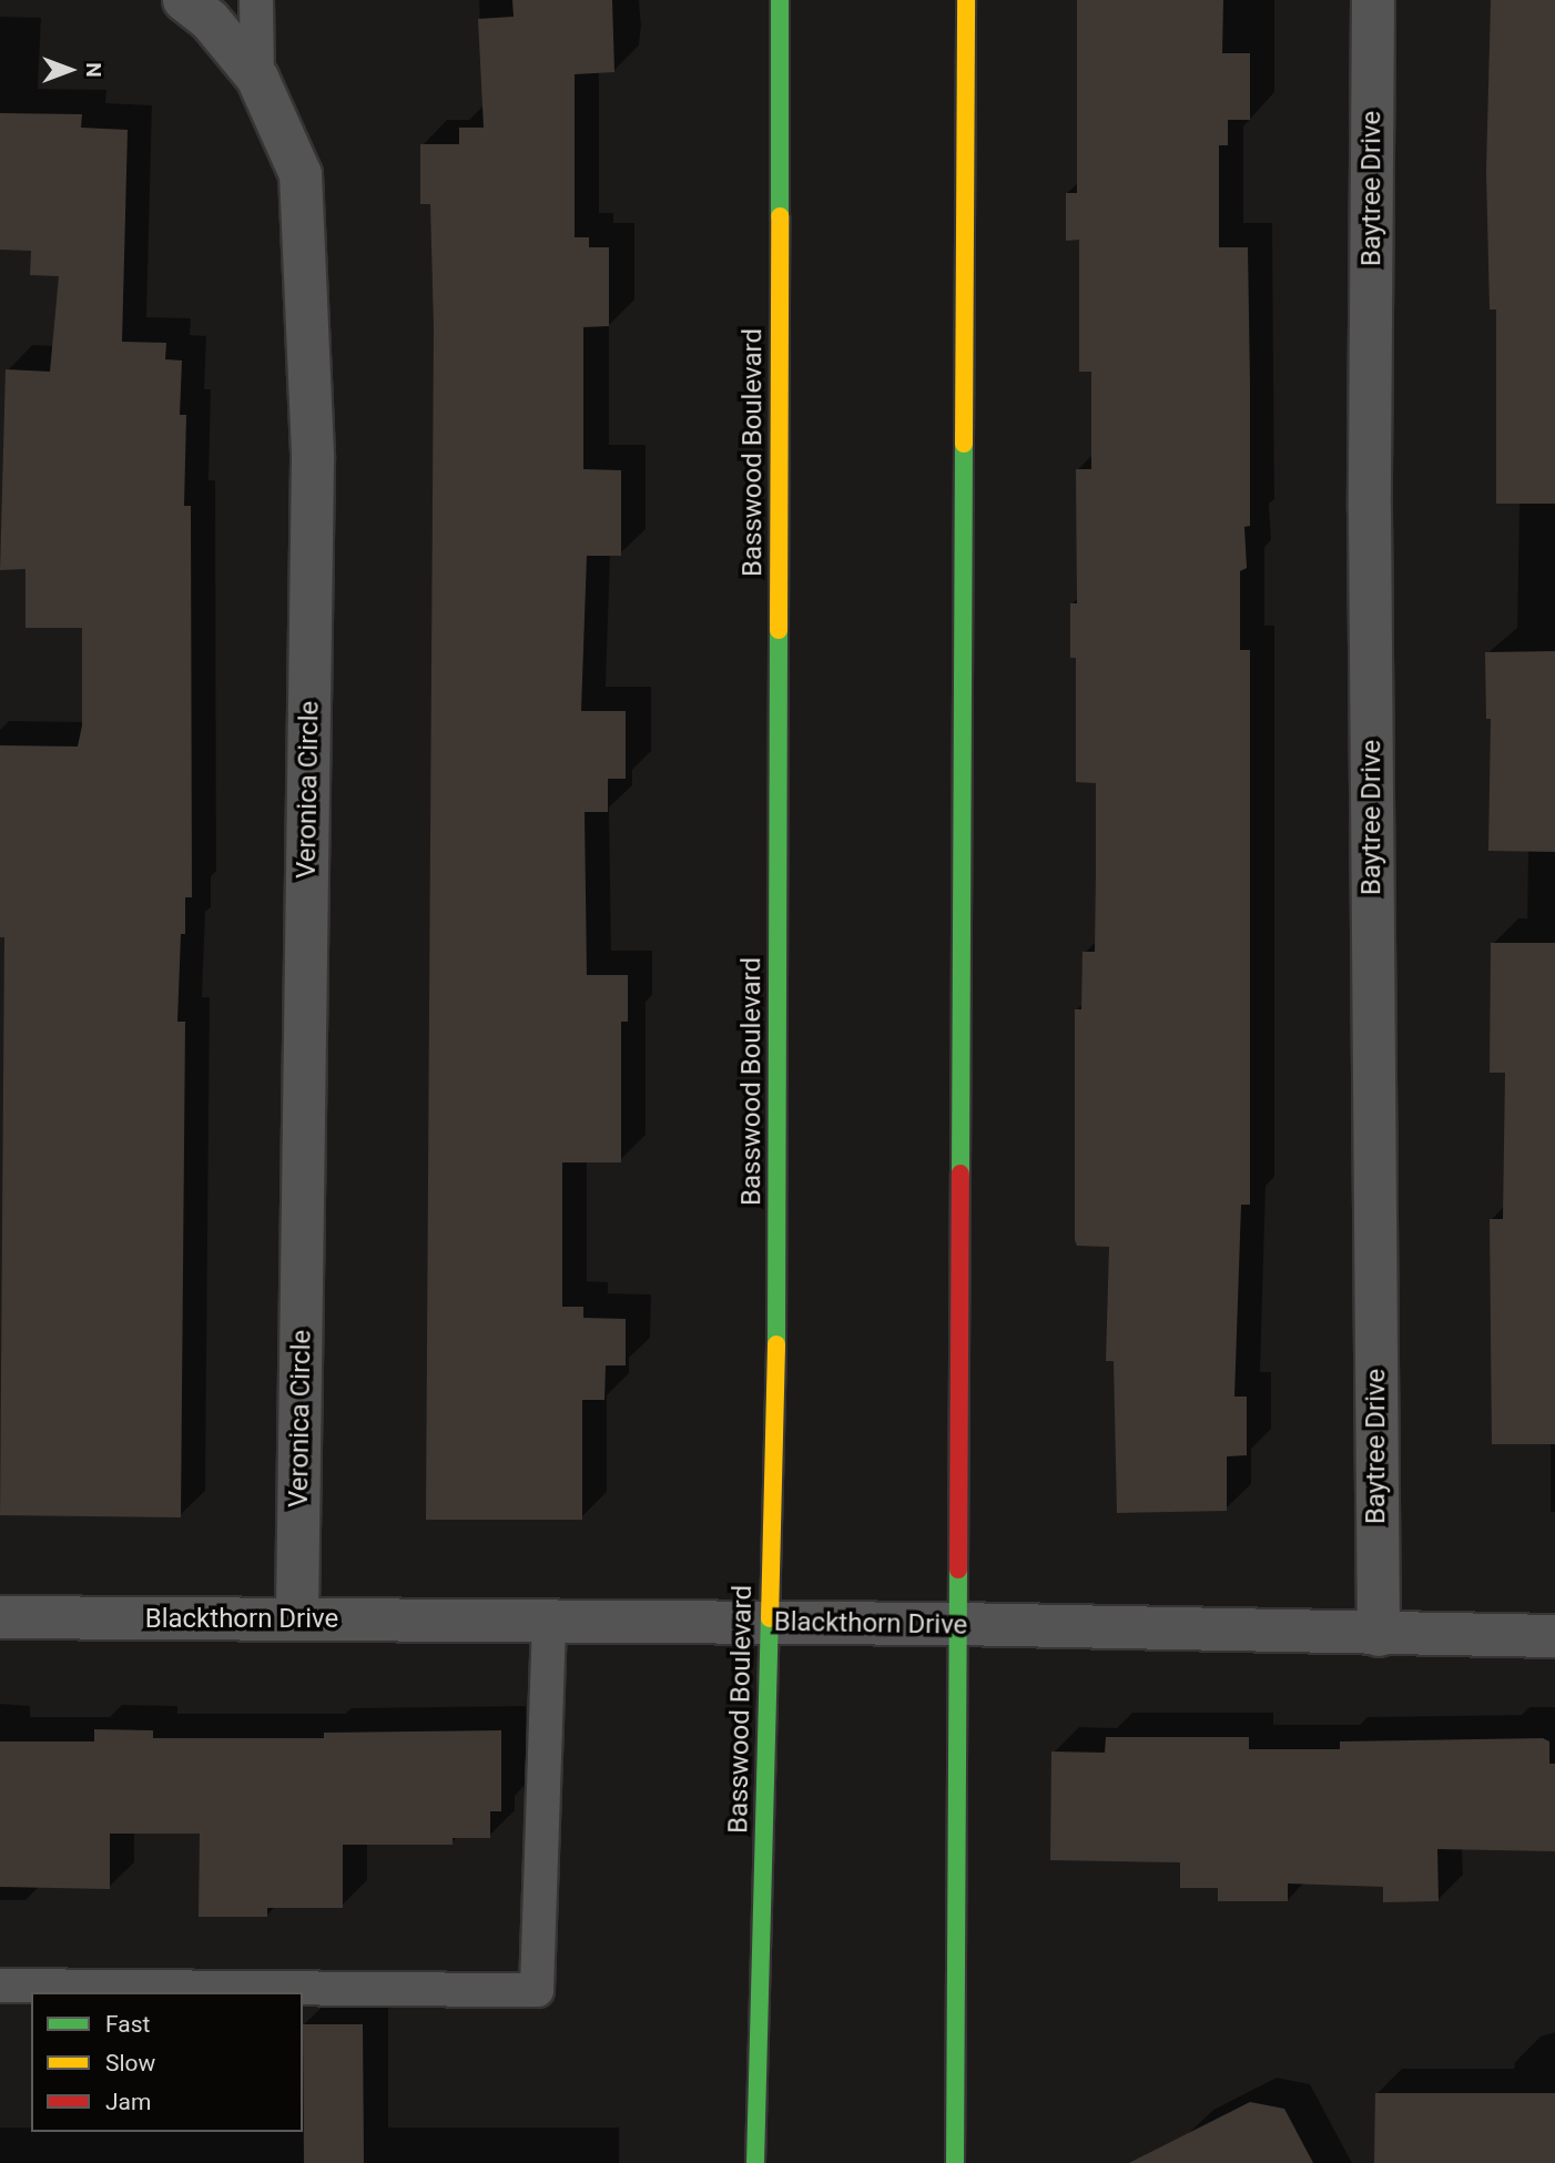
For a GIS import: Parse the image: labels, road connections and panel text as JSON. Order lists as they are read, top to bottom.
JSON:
{
  "streets": {
    "main road": ["Basswood Boulevard"],
    "street": ["Baytree Drive", "Veronica Circle", "Blackthorn Drive"]
  },
  "crossings": [
    ["Baytree Drive", "Blackthorn Drive"],
    ["Basswood Boulevard", "Blackthorn Drive"],
    ["Veronica Circle", "Blackthorn Drive"]
  ],
  "legend": ["Fast", "Slow", "Jam"],
  "north": "right"
}
